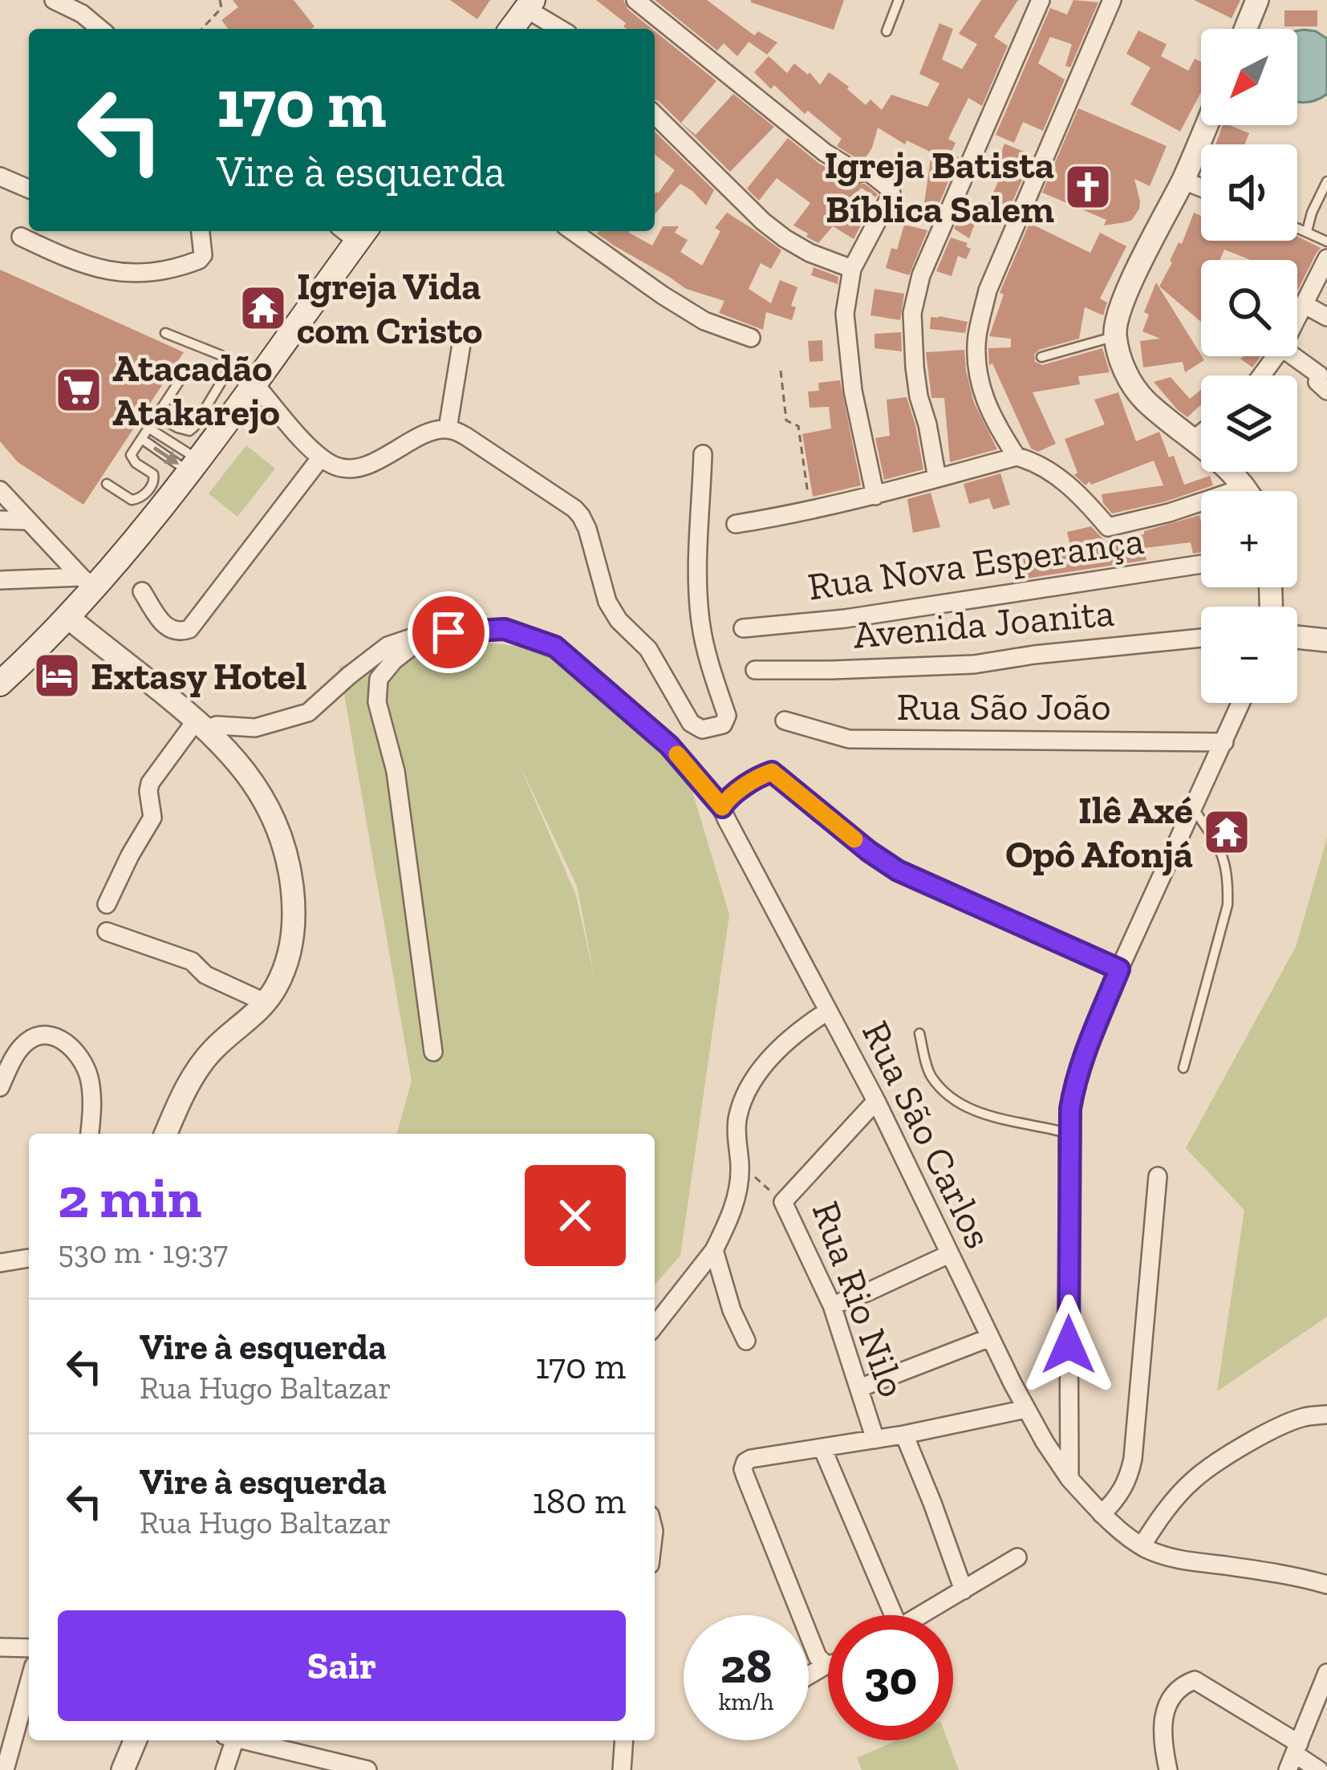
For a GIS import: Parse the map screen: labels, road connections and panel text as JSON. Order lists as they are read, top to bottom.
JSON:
{
  "streets": {
    "street": [
      "Rua Nova Esperança",
      "Avenida Joanita",
      "Rua São João",
      "Rua São Carlos",
      "Rua Rio Nilo"
    ]
  },
  "crossings": [
    ["Rua São Carlos", "Rua Rio Nilo"]
  ],
  "places": {
    "church": ["Igreja Batista Bíblica Salem"],
    "temple": ["Igreja Vida com Cristo", "Ilê Axé Opô Afonjá"],
    "supermarket": ["Atacadão Atakarejo"],
    "hotel": ["Extasy Hotel"]
  },
  "north": "bottom left",
  "page": {
    "map_buttons": ["+", "−"],
    "turn": ["170 m", "Vire à esquerda"],
    "heading": ["2 min", "530 m · 19:37"],
    "list": [
      {
        "name": "Vire à esquerda",
        "note": "Rua Hugo Baltazar",
        "value": "170 m"
      },
      {
        "name": "Vire à esquerda",
        "note": "Rua Hugo Baltazar",
        "value": "180 m"
      }
    ],
    "buttons": "Sair",
    "speed": "28 km/h",
    "limit": "30"
  }
}
